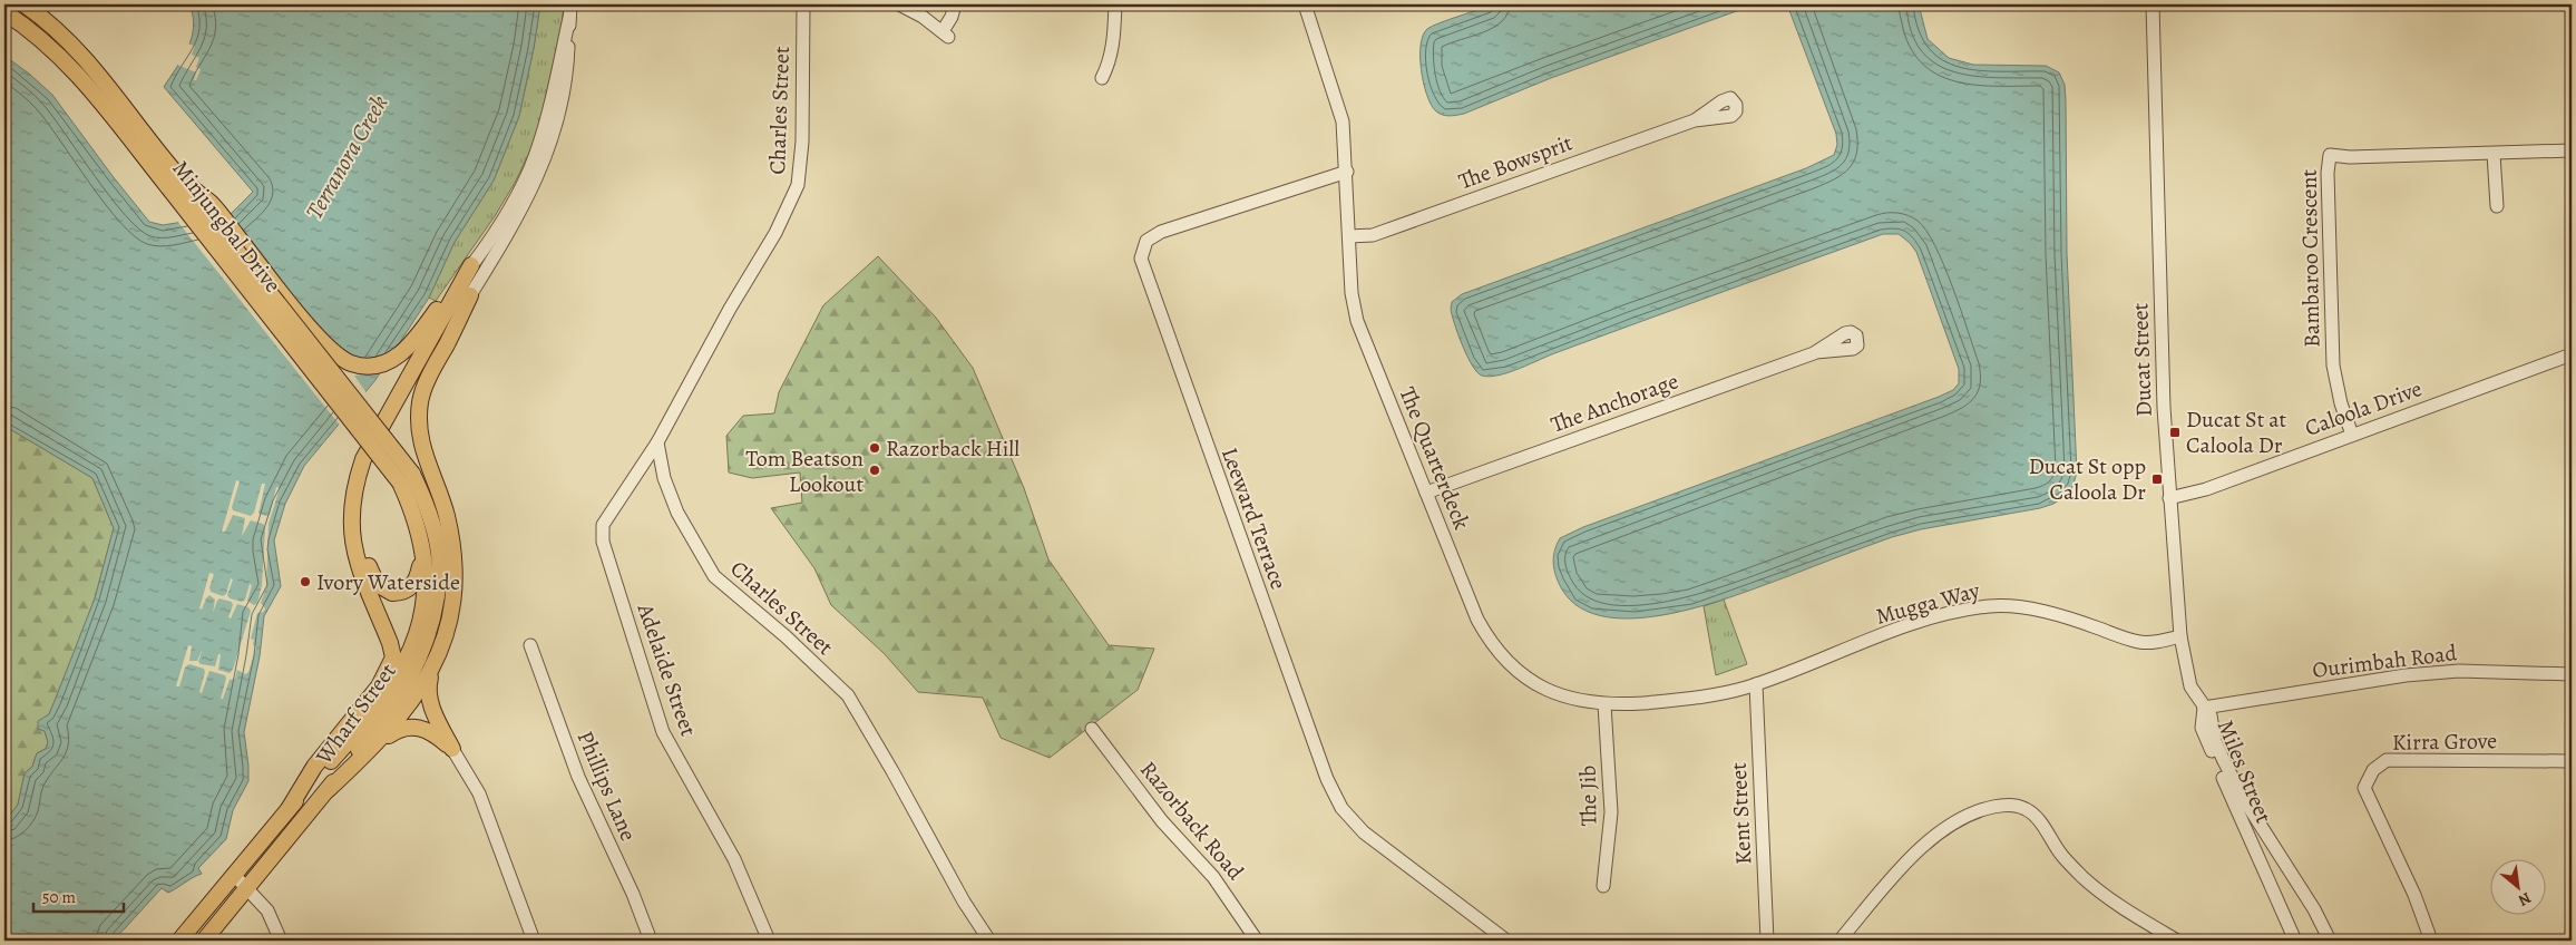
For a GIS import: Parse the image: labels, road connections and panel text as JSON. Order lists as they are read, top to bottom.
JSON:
{
  "streets": {
    "main road": ["Minjungbal Drive", "Wharf Street"],
    "street": [
      "Charles Street",
      "The Bowsprit",
      "Bambaroo Crescent",
      "Ducat Street",
      "The Anchorage",
      "Caloola Drive",
      "The Quarterdeck",
      "Leeward Terrace",
      "Mugga Way",
      "Ourimbah Road",
      "Adelaide Street",
      "Kirra Grove",
      "Miles Street",
      "Phillips Lane",
      "The Jib",
      "Kent Street",
      "Razorback Road"
    ]
  },
  "crossings": [
    ["Charles Street", "Adelaide Street"],
    ["The Bowsprit", "The Quarterdeck"],
    ["Minjungbal Drive", "Wharf Street"],
    ["Bambaroo Crescent", "Caloola Drive"],
    ["Ducat Street", "Caloola Drive"],
    ["Ducat Street", "Mugga Way"],
    ["Ducat Street", "Ourimbah Road"],
    ["Ducat Street", "Miles Street"],
    ["The Anchorage", "The Quarterdeck"],
    ["The Quarterdeck", "Leeward Terrace"],
    ["The Quarterdeck", "Mugga Way"],
    ["The Quarterdeck", "The Jib"],
    ["The Quarterdeck", "Kent Street"],
    ["Mugga Way", "Kent Street"],
    ["Ourimbah Road", "Miles Street"]
  ],
  "water": ["Terranora Creek"],
  "places": {
    "transit": ["Ducat St at Caloola Dr", "Ducat St opp Caloola Dr"],
    "other": ["Razorback Hill", "Tom Beatson Lookout", "Ivory Waterside"]
  },
  "scale_bar": "50 m",
  "north": "bottom right"
}
